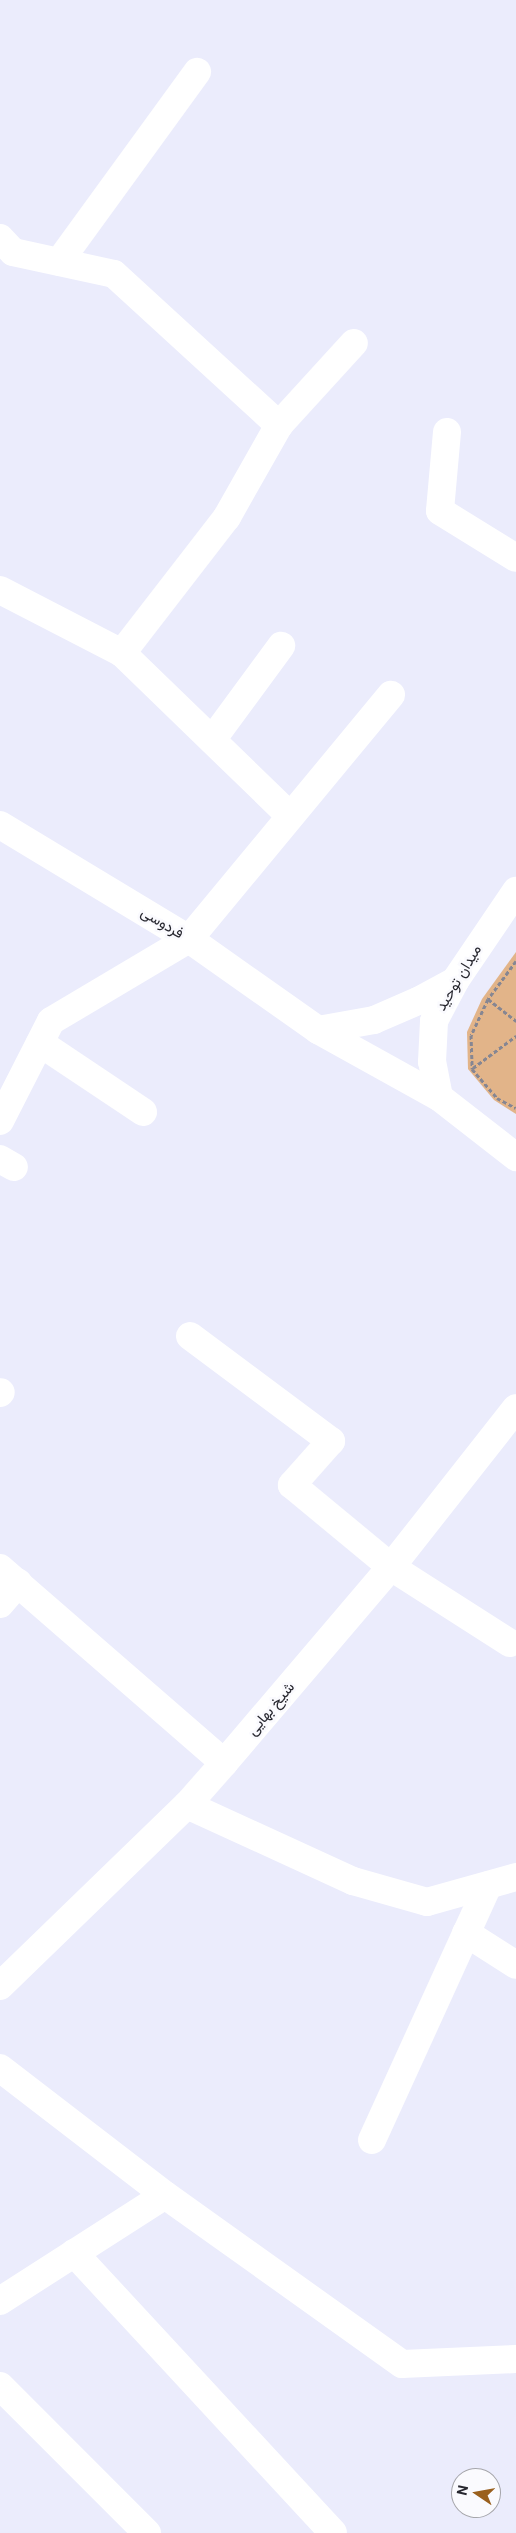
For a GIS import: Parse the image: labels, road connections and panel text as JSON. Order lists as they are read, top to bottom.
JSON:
{
  "streets": {
    "street": ["فردوسی", "میدان توحید", "شیخ بهایی"]
  },
  "crossings": [
    ["فردوسی", "میدان توحید"]
  ],
  "north": "left"
}
